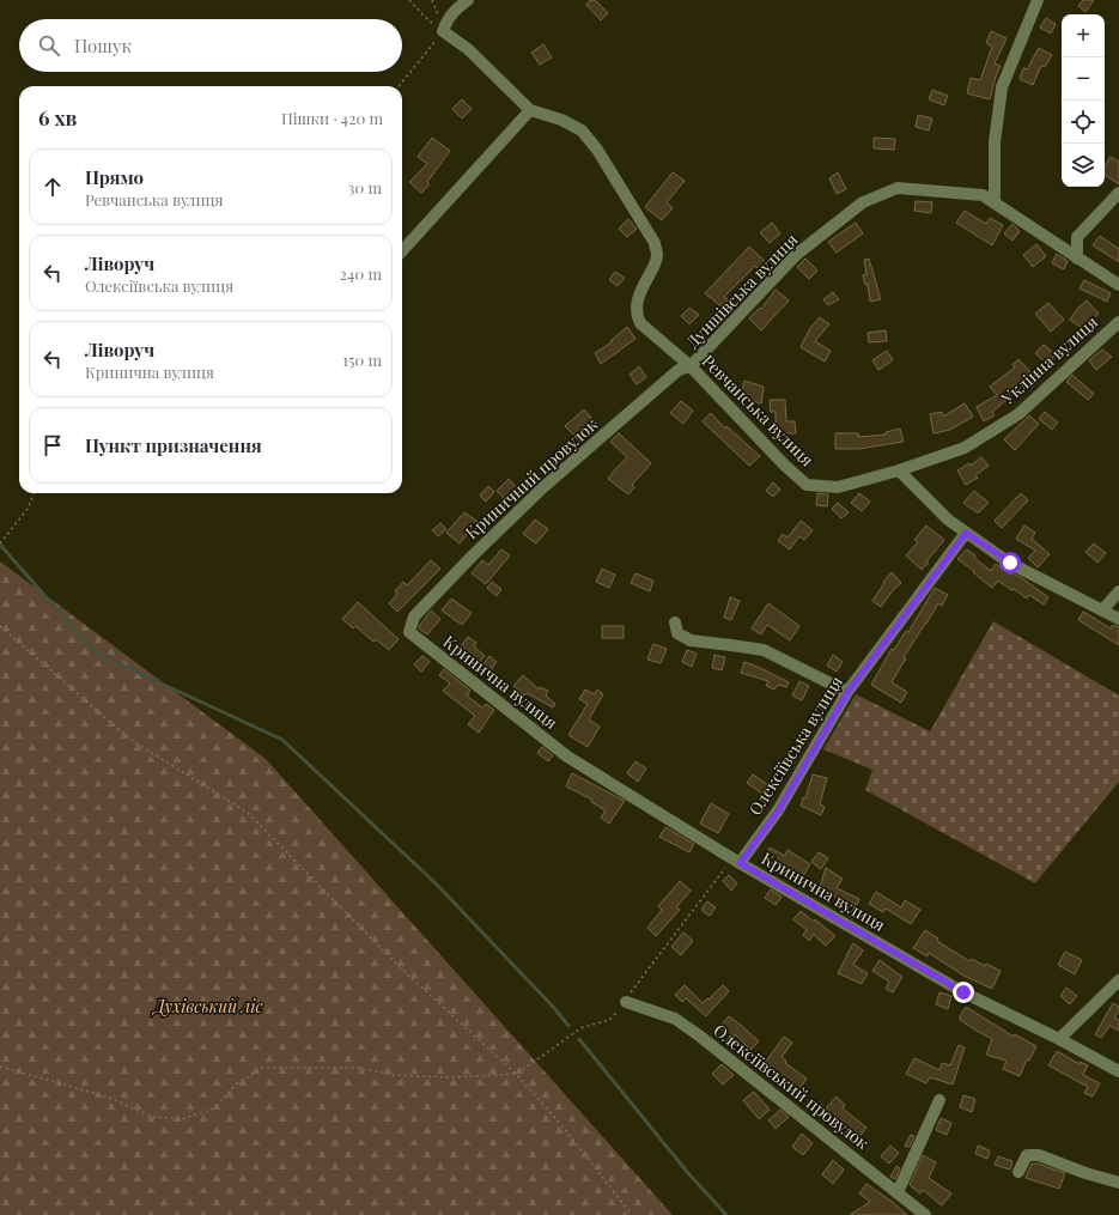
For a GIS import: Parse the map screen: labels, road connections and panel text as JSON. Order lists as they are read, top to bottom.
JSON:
{
  "streets": {
    "street": [
      "Дуншівська вулиця",
      "Уклінна вулиця",
      "Ревчанська вулиця",
      "Криничний провулок",
      "Кринична вулиця",
      "Олексіївська вулиця",
      "Олексіївський провулок"
    ]
  },
  "crossings": [
    ["Дуншівська вулиця", "Ревчанська вулиця"],
    ["Дуншівська вулиця", "Криничний провулок"],
    ["Уклінна вулиця", "Ревчанська вулиця"],
    ["Ревчанська вулиця", "Криничний провулок"],
    ["Криничний провулок", "Кринична вулиця"],
    ["Кринична вулиця", "Олексіївська вулиця"]
  ],
  "parks": ["Духівський ліс"],
  "page": {
    "map_buttons": ["+", "−"],
    "search": "Пошук",
    "heading": ["6 хв", "Пішки · 420 m"],
    "list": [
      ["Прямо", "Ревчанська вулиця", "30 m"],
      ["Ліворуч", "Олексіївська вулиця", "240 m"],
      ["Ліворуч", "Кринична вулиця", "150 m"],
      "Пункт призначення"
    ]
  }
}
